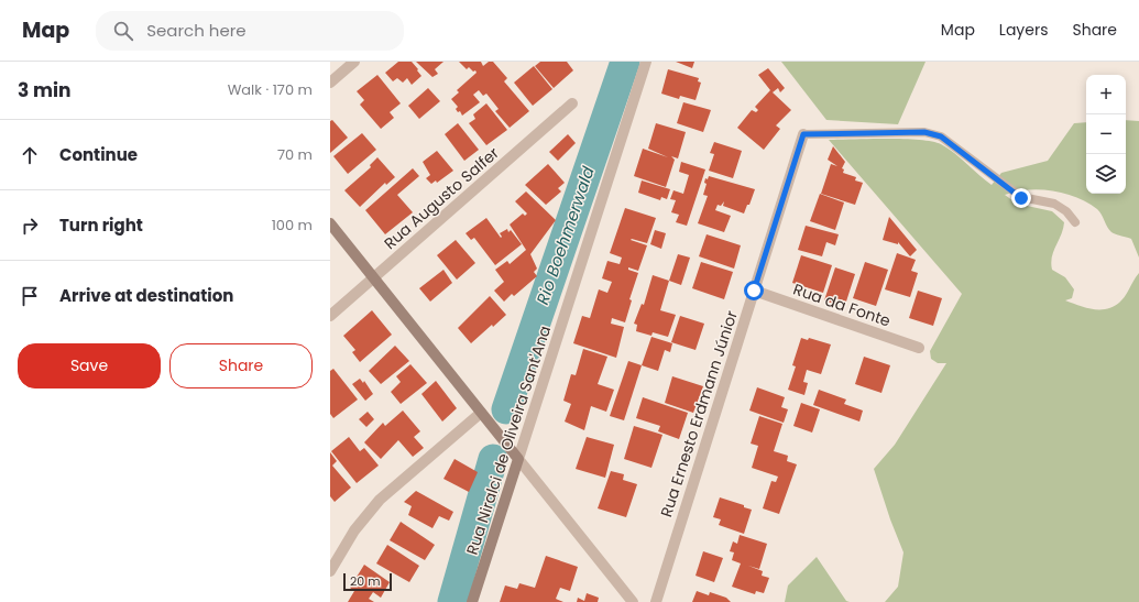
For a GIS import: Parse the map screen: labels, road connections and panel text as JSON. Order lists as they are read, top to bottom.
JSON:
{
  "streets": {
    "street": [
      "Rua Augusto Salfer",
      "Rua da Fonte",
      "Rua Ernesto Erdmann Júnior",
      "Rua Niralci de Oliveira Sant'Ana"
    ]
  },
  "crossings": [
    ["Rua da Fonte", "Rua Ernesto Erdmann Júnior"]
  ],
  "water": ["Rio Boehmerwald"],
  "scale_bar": "20 m",
  "page": {
    "header": "Map",
    "search": "Search here",
    "nav": ["Map", "Layers", "Share"],
    "heading": ["3 min", "Walk · 170 m"],
    "map_buttons": ["+", "−"],
    "list": [
      ["Continue", "70 m"],
      ["Turn right", "100 m"],
      "Arrive at destination"
    ],
    "buttons": ["Save", "Share"],
    "scale": "20 m"
  }
}
